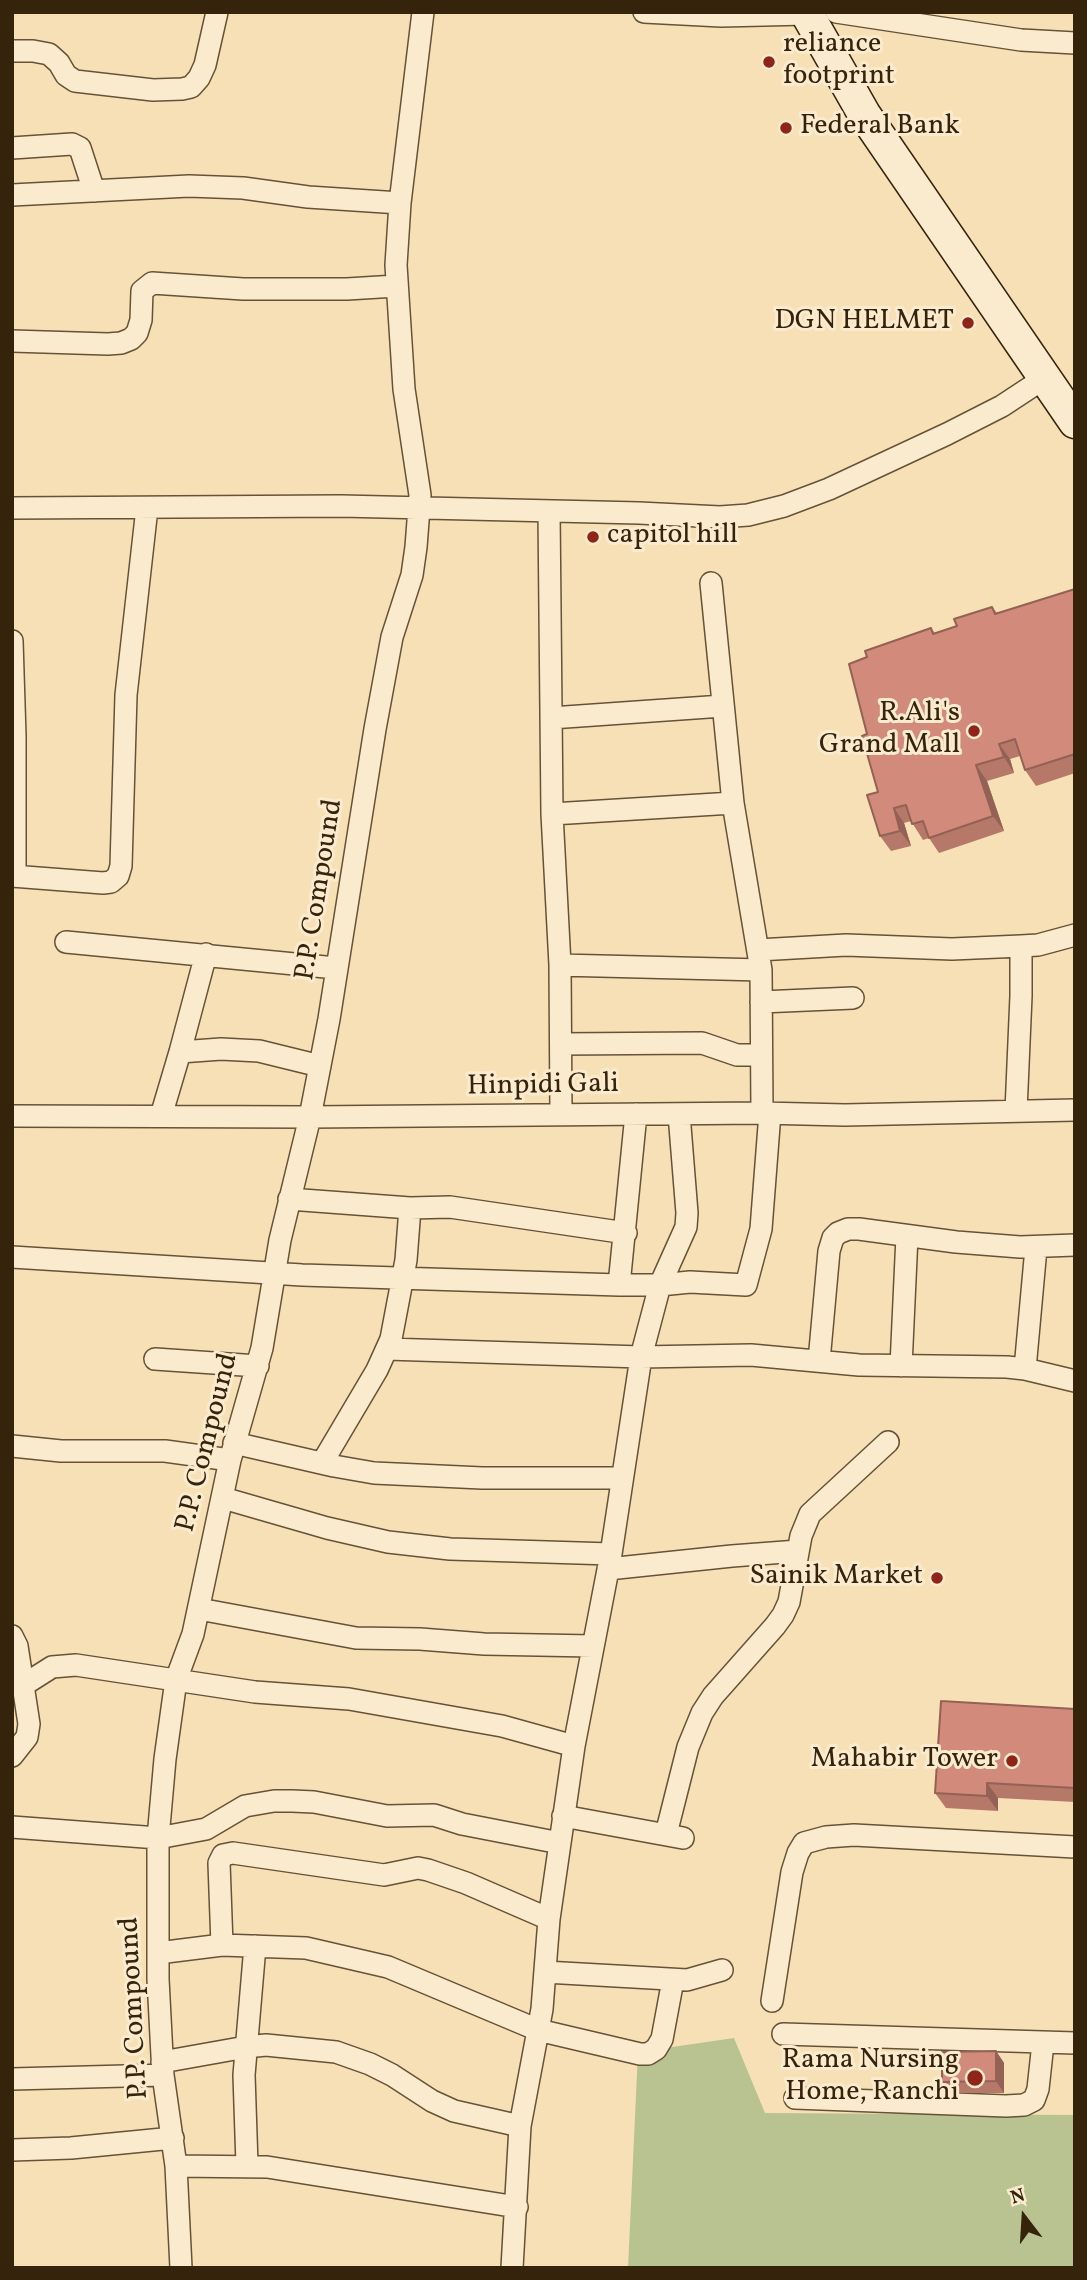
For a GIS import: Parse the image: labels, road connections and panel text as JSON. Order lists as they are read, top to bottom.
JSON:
{
  "streets": {
    "street": ["P.P. Compound", "Hinpidi Gali"]
  },
  "crossings": [
    ["P.P. Compound", "Hinpidi Gali"]
  ],
  "places": [
    "reliance footprint",
    "Federal Bank",
    "DGN HELMET",
    "capitol hill",
    "R.Ali's Grand Mall",
    "Sainik Market",
    "Mahabir Tower",
    "Rama Nursing Home, Ranchi"
  ],
  "north": "top"
}
